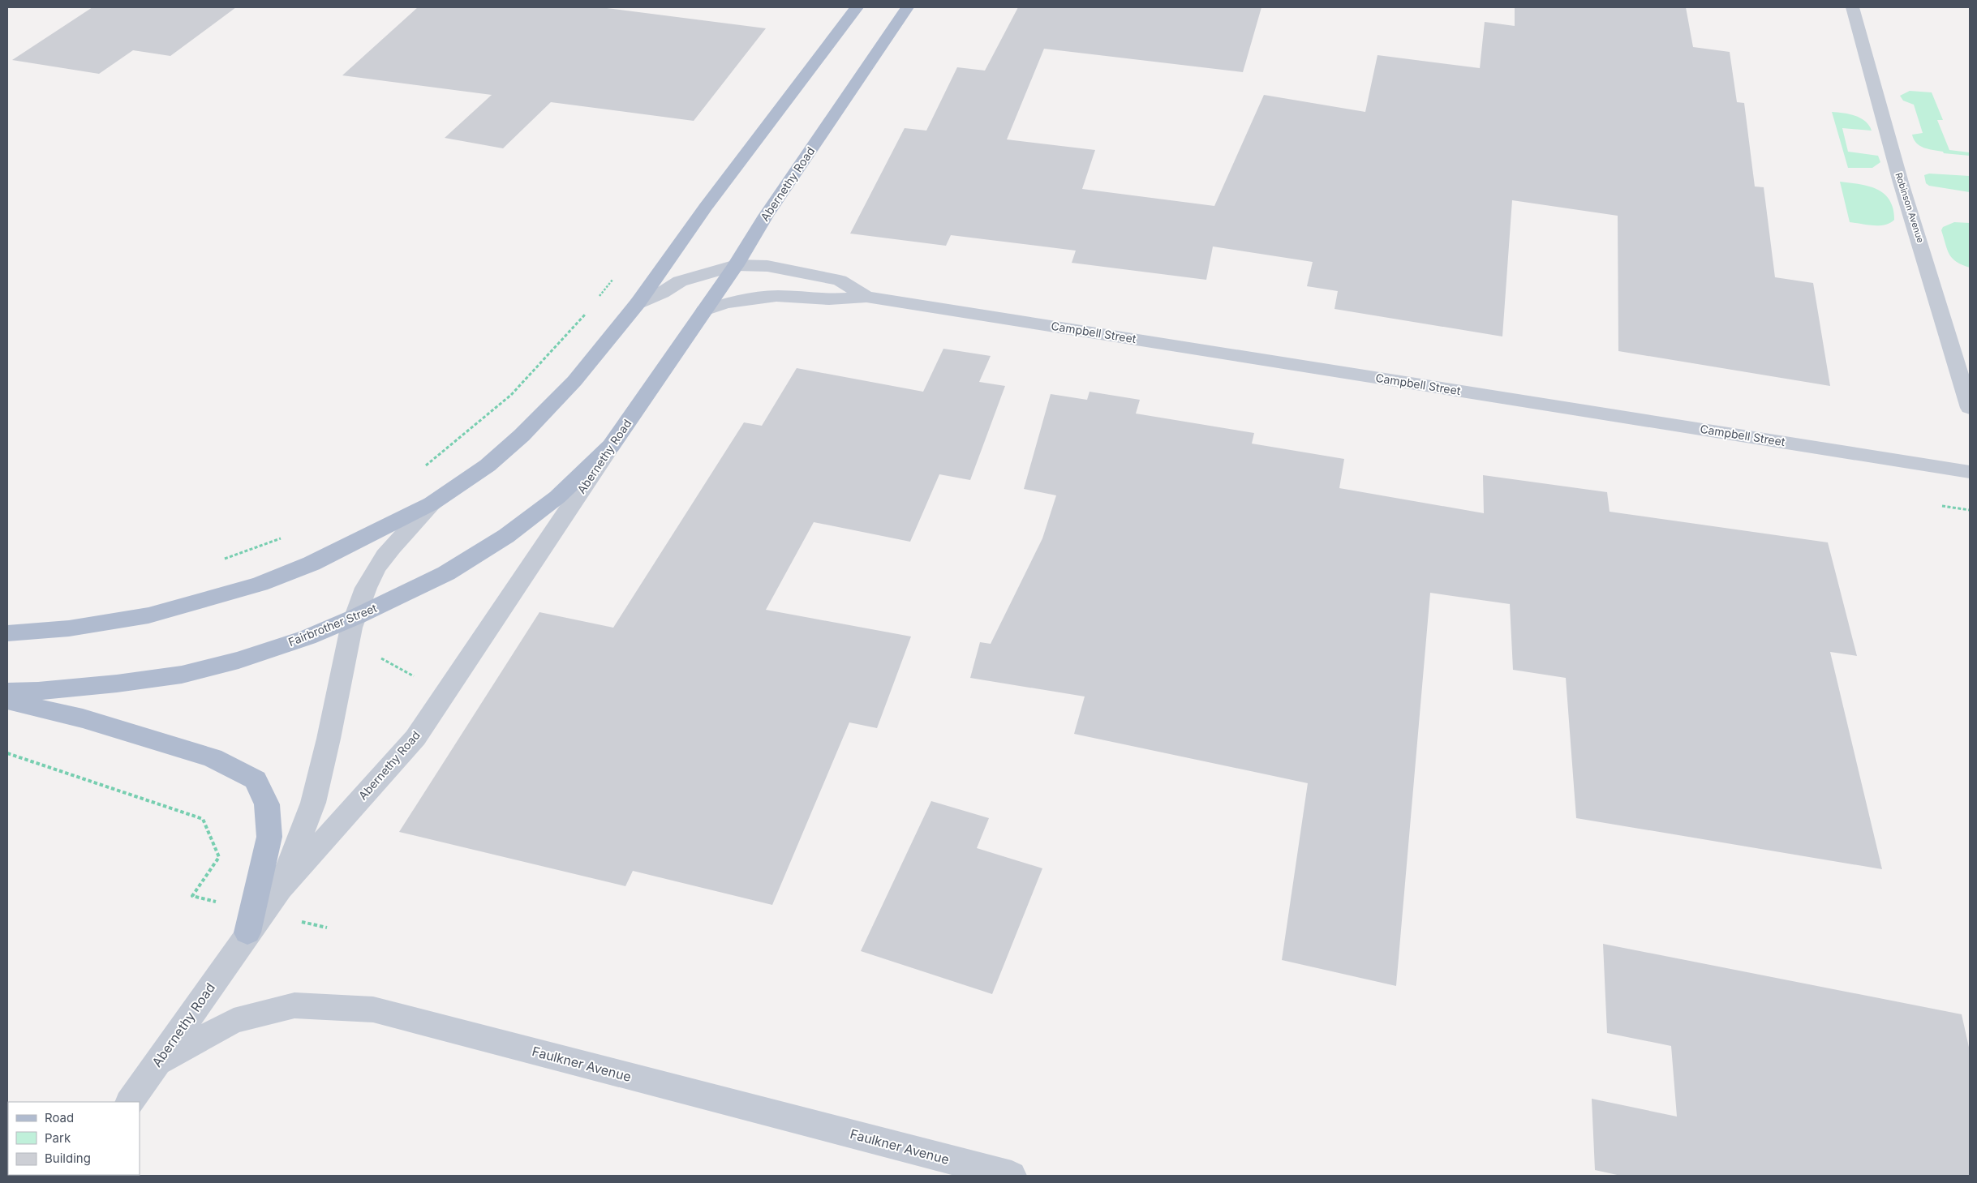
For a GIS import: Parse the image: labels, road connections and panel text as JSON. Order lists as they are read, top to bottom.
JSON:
{
  "streets": {
    "main road": ["Abernethy Road", "Fairbrother Street"],
    "street": ["Robinson Avenue", "Campbell Street", "Faulkner Avenue"]
  },
  "crossings": [
    ["Abernethy Road", "Campbell Street"],
    ["Abernethy Road", "Fairbrother Street"],
    ["Abernethy Road", "Faulkner Avenue"]
  ],
  "legend": ["Road", "Park", "Building"]
}
